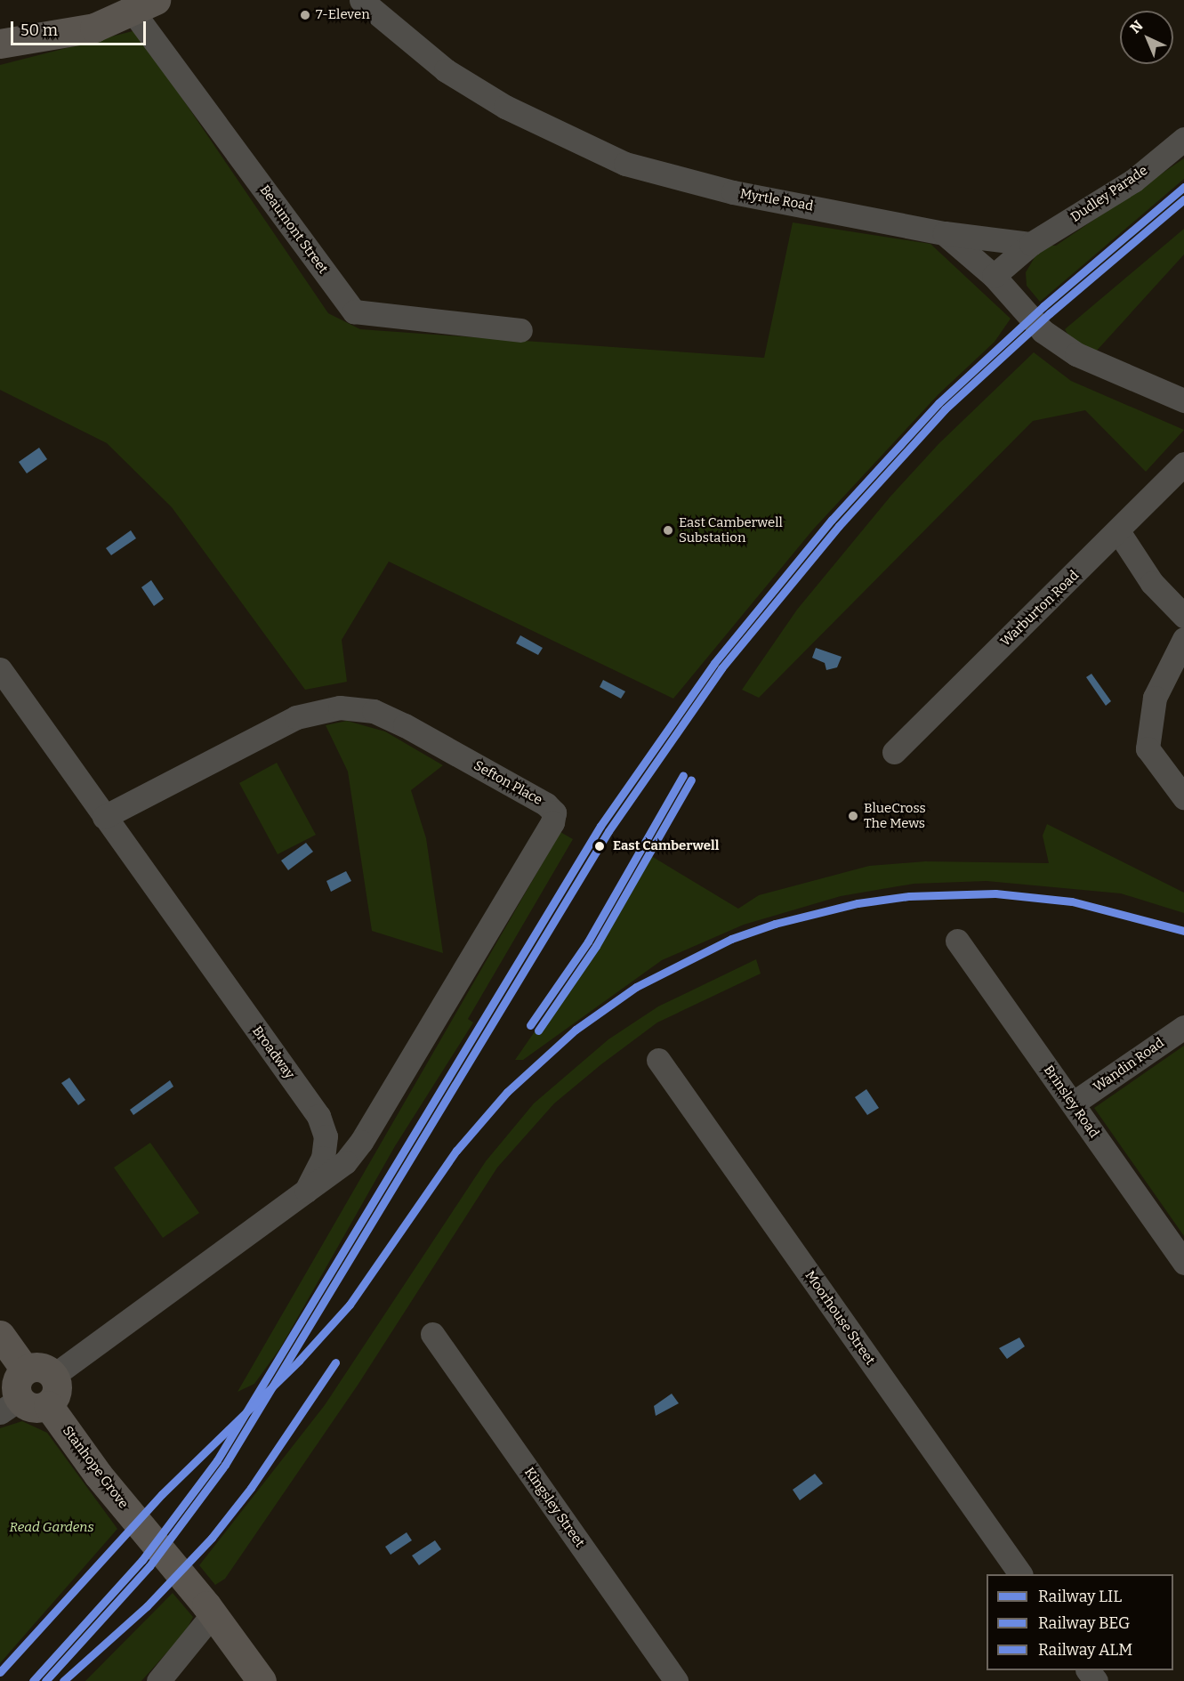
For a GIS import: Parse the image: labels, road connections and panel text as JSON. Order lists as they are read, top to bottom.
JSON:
{
  "streets": {
    "main road": ["Stanhope Grove"],
    "street": [
      "Dudley Parade",
      "Myrtle Road",
      "Beaumont Street",
      "Warburton Road",
      "Sefton Place",
      "Broadway",
      "Wandin Road",
      "Brinsley Road",
      "Moorhouse Street",
      "Kingsley Street"
    ]
  },
  "crossings": [
    ["Dudley Parade", "Myrtle Road"],
    ["Sefton Place", "Broadway"],
    ["Broadway", "Stanhope Grove"],
    ["Wandin Road", "Brinsley Road"]
  ],
  "parks": ["Read Gardens"],
  "places": [
    "7-Eleven",
    "East Camberwell Substation",
    "BlueCross The Mews",
    "East Camberwell"
  ],
  "lines": ["rail line LIL", "rail line BEG", "rail line ALM"],
  "legend": ["Railway LIL", "Railway BEG", "Railway ALM"],
  "scale_bar": "50 m",
  "north": "top left"
}
